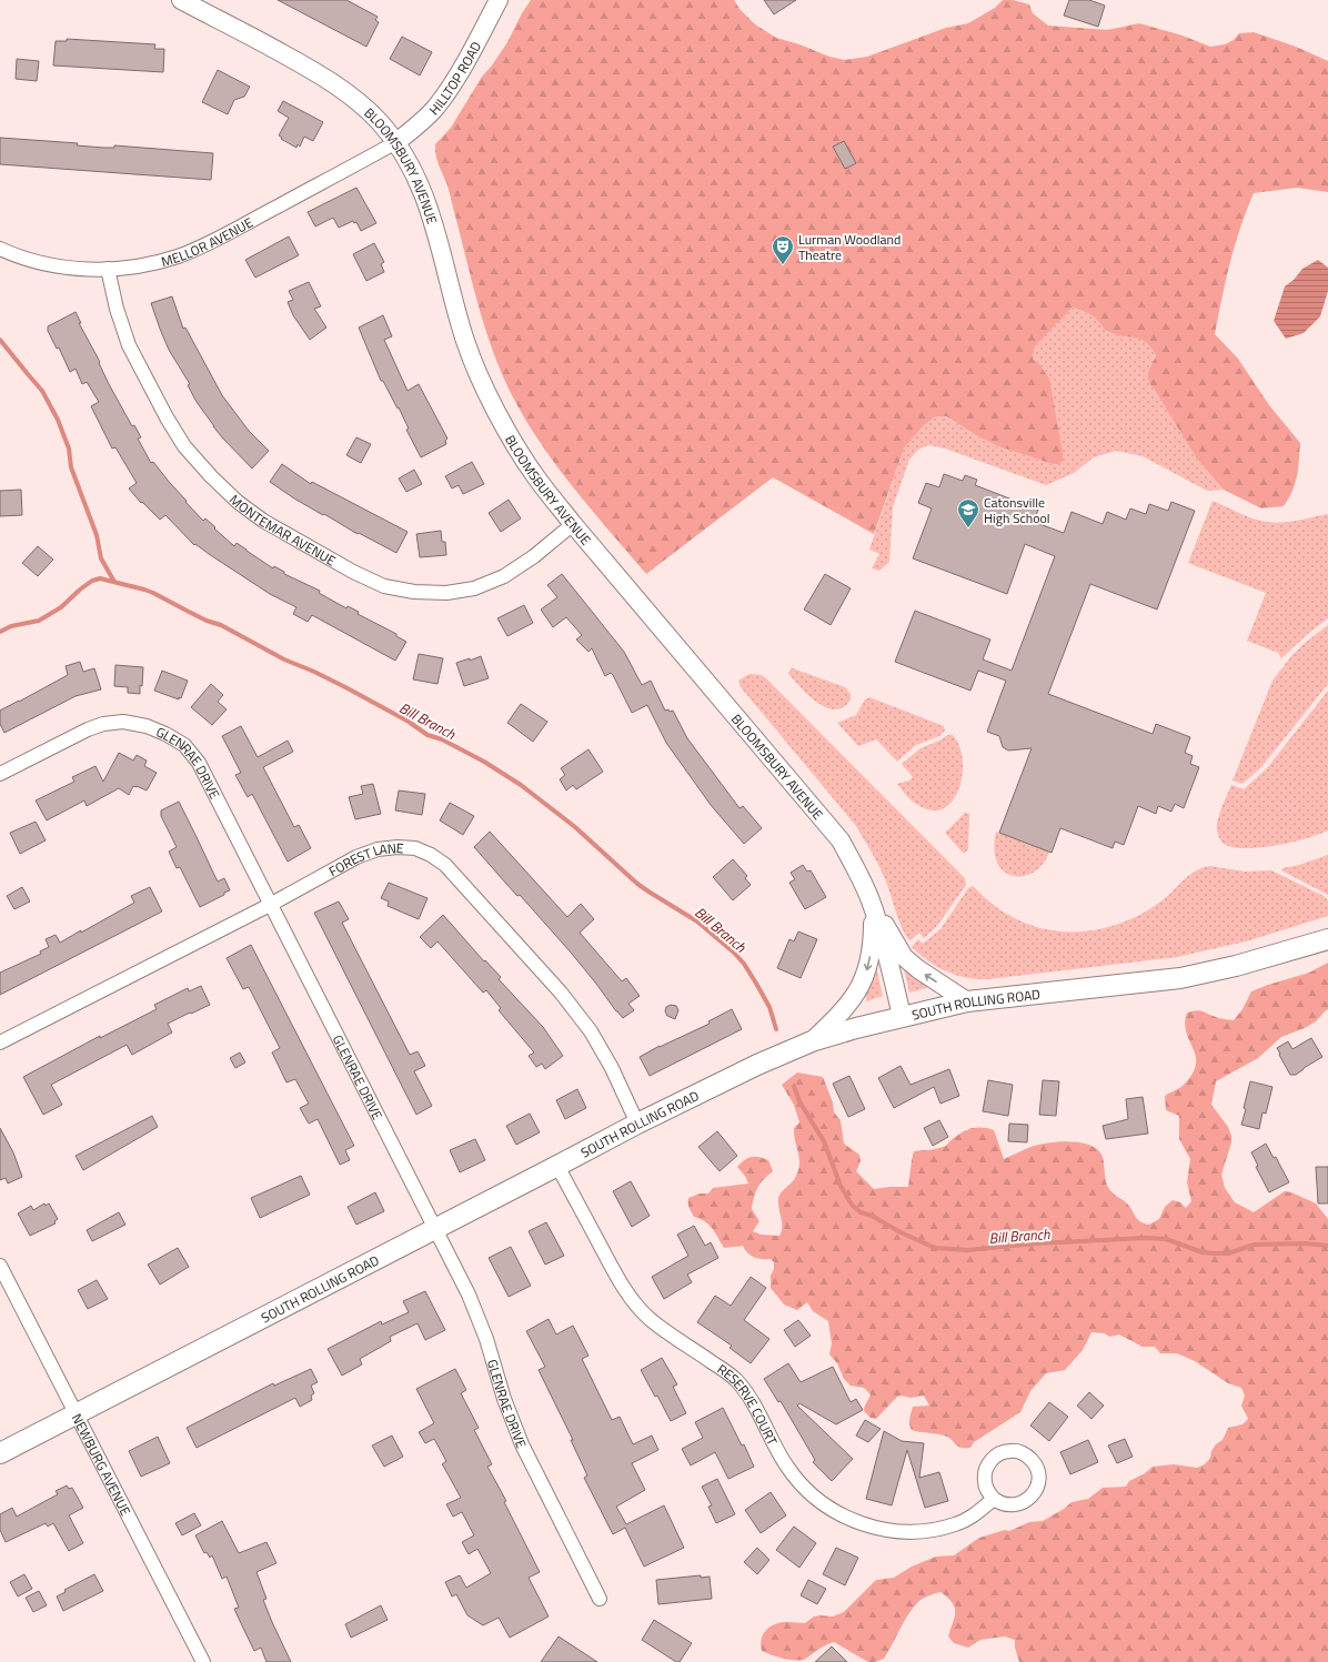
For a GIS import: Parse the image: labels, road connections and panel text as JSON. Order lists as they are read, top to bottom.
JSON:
{
  "streets": {
    "main road": ["HILLTOP ROAD", "BLOOMSBURY AVENUE", "SOUTH ROLLING ROAD"],
    "street": [
      "MELLOR AVENUE",
      "MONTEMAR AVENUE",
      "GLENRAE DRIVE",
      "FOREST LANE",
      "RESERVE COURT",
      "NEWBURG AVENUE"
    ]
  },
  "crossings": [
    ["HILLTOP ROAD", "BLOOMSBURY AVENUE"],
    ["HILLTOP ROAD", "MELLOR AVENUE"],
    ["BLOOMSBURY AVENUE", "MELLOR AVENUE"],
    ["BLOOMSBURY AVENUE", "MONTEMAR AVENUE"],
    ["BLOOMSBURY AVENUE", "SOUTH ROLLING ROAD"],
    ["MELLOR AVENUE", "MONTEMAR AVENUE"],
    ["GLENRAE DRIVE", "FOREST LANE"],
    ["GLENRAE DRIVE", "SOUTH ROLLING ROAD"],
    ["FOREST LANE", "SOUTH ROLLING ROAD"],
    ["SOUTH ROLLING ROAD", "RESERVE COURT"],
    ["SOUTH ROLLING ROAD", "NEWBURG AVENUE"]
  ],
  "water": ["Bill Branch"],
  "places": {
    "theatre": ["Lurman Woodland Theatre"],
    "school or university": ["Catonsville High School"]
  }
}
